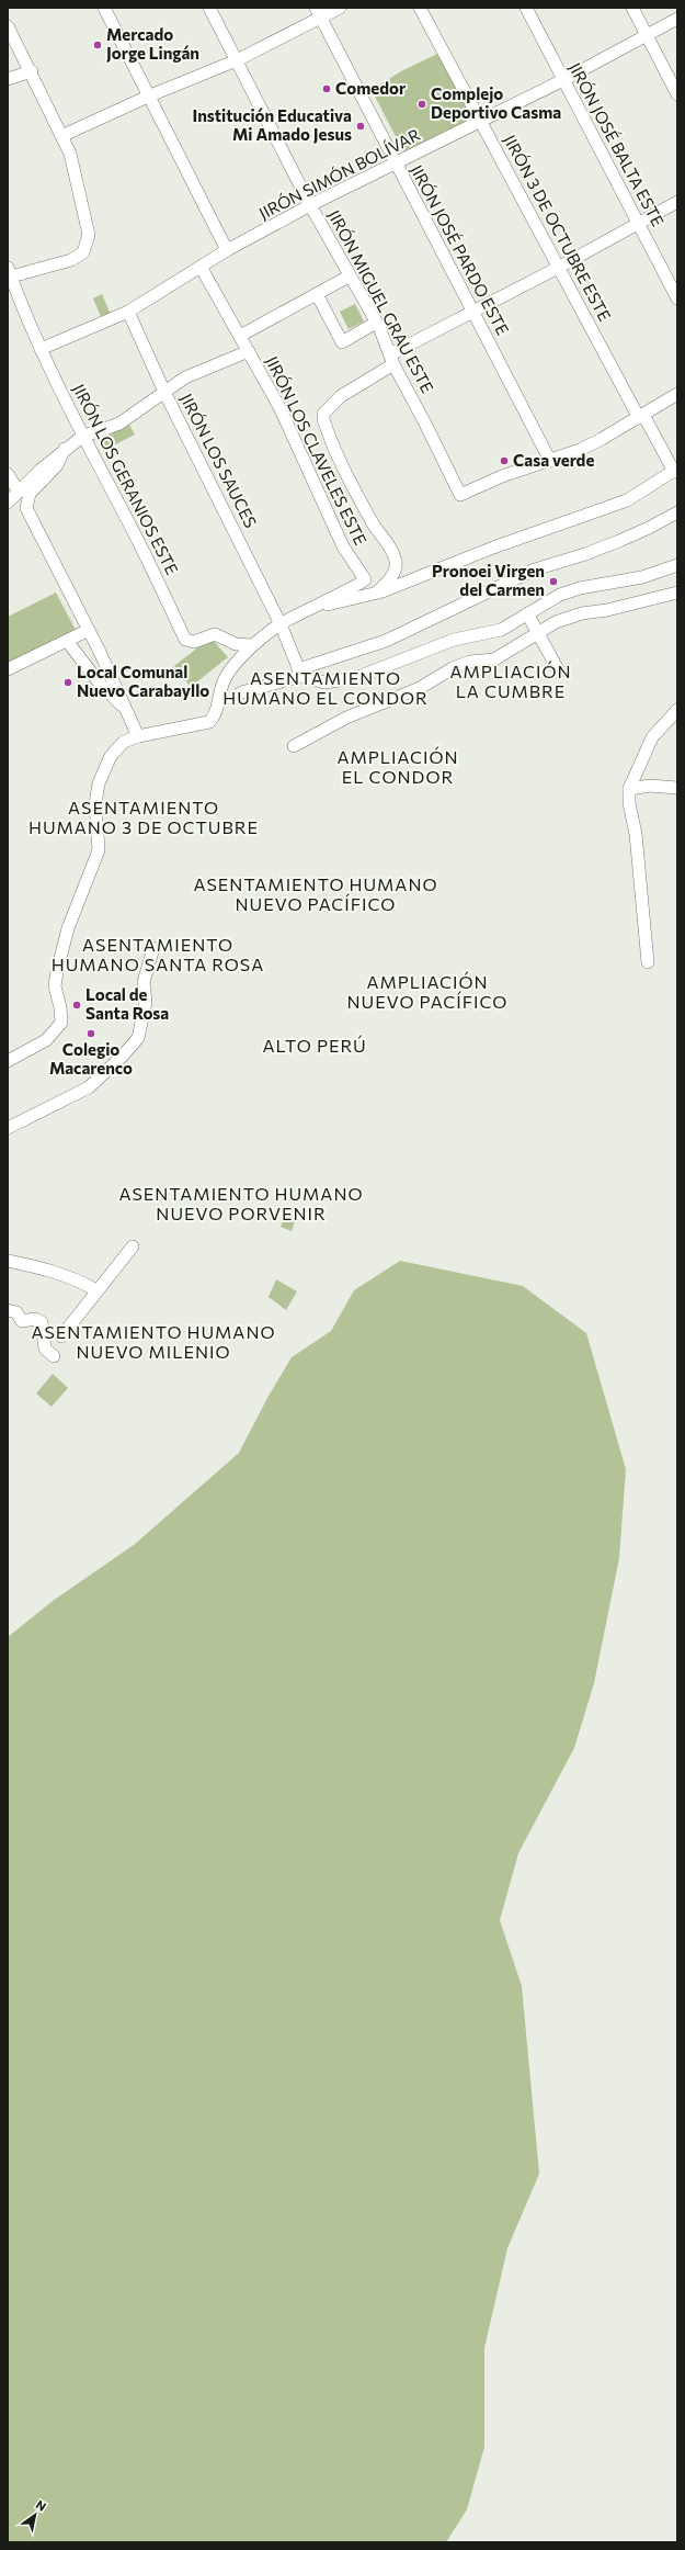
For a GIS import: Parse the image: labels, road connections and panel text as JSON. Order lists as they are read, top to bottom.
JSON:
{
  "streets": {
    "street": [
      "JIRÓN JOSÉ BALTA ESTE",
      "JIRÓN SIMÓN BOLÍVAR",
      "JIRÓN 3 DE OCTUBRE ESTE",
      "JIRÓN JOSÉ PARDO ESTE",
      "JIRÓN MIGUEL GRAU ESTE",
      "JIRÓN LOS CLAVELES ESTE",
      "JIRÓN LOS SAUCES",
      "JIRÓN LOS GERANIOS ESTE"
    ]
  },
  "crossings": [
    ["JIRÓN JOSÉ BALTA ESTE", "JIRÓN SIMÓN BOLÍVAR"],
    ["JIRÓN SIMÓN BOLÍVAR", "JIRÓN 3 DE OCTUBRE ESTE"],
    ["JIRÓN SIMÓN BOLÍVAR", "JIRÓN JOSÉ PARDO ESTE"],
    ["JIRÓN SIMÓN BOLÍVAR", "JIRÓN MIGUEL GRAU ESTE"],
    ["JIRÓN SIMÓN BOLÍVAR", "JIRÓN LOS CLAVELES ESTE"],
    ["JIRÓN SIMÓN BOLÍVAR", "JIRÓN LOS SAUCES"],
    ["JIRÓN SIMÓN BOLÍVAR", "JIRÓN LOS GERANIOS ESTE"],
    ["JIRÓN JOSÉ PARDO ESTE", "JIRÓN MIGUEL GRAU ESTE"]
  ],
  "districts": [
    "AMPLIACIÓN LA CUMBRE",
    "ASENTAMIENTO HUMANO EL CONDOR",
    "AMPLIACIÓN EL CONDOR",
    "ASENTAMIENTO HUMANO 3 DE OCTUBRE",
    "ASENTAMIENTO HUMANO NUEVO PACÍFICO",
    "ASENTAMIENTO HUMANO SANTA ROSA",
    "AMPLIACIÓN NUEVO PACÍFICO",
    "ALTO PERÚ",
    "ASENTAMIENTO HUMANO NUEVO PORVENIR",
    "ASENTAMIENTO HUMANO NUEVO MILENIO"
  ],
  "places": [
    "Mercado Jorge Lingán",
    "Comedor",
    "Complejo Deportivo Casma",
    "Institución Educativa Mi Amado Jesus",
    "Casa verde",
    "Pronoei Virgen del Carmen",
    "Local Comunal Nuevo Carabayllo",
    "Local de Santa Rosa",
    "Colegio Macarenco"
  ],
  "north": "top right"
}
